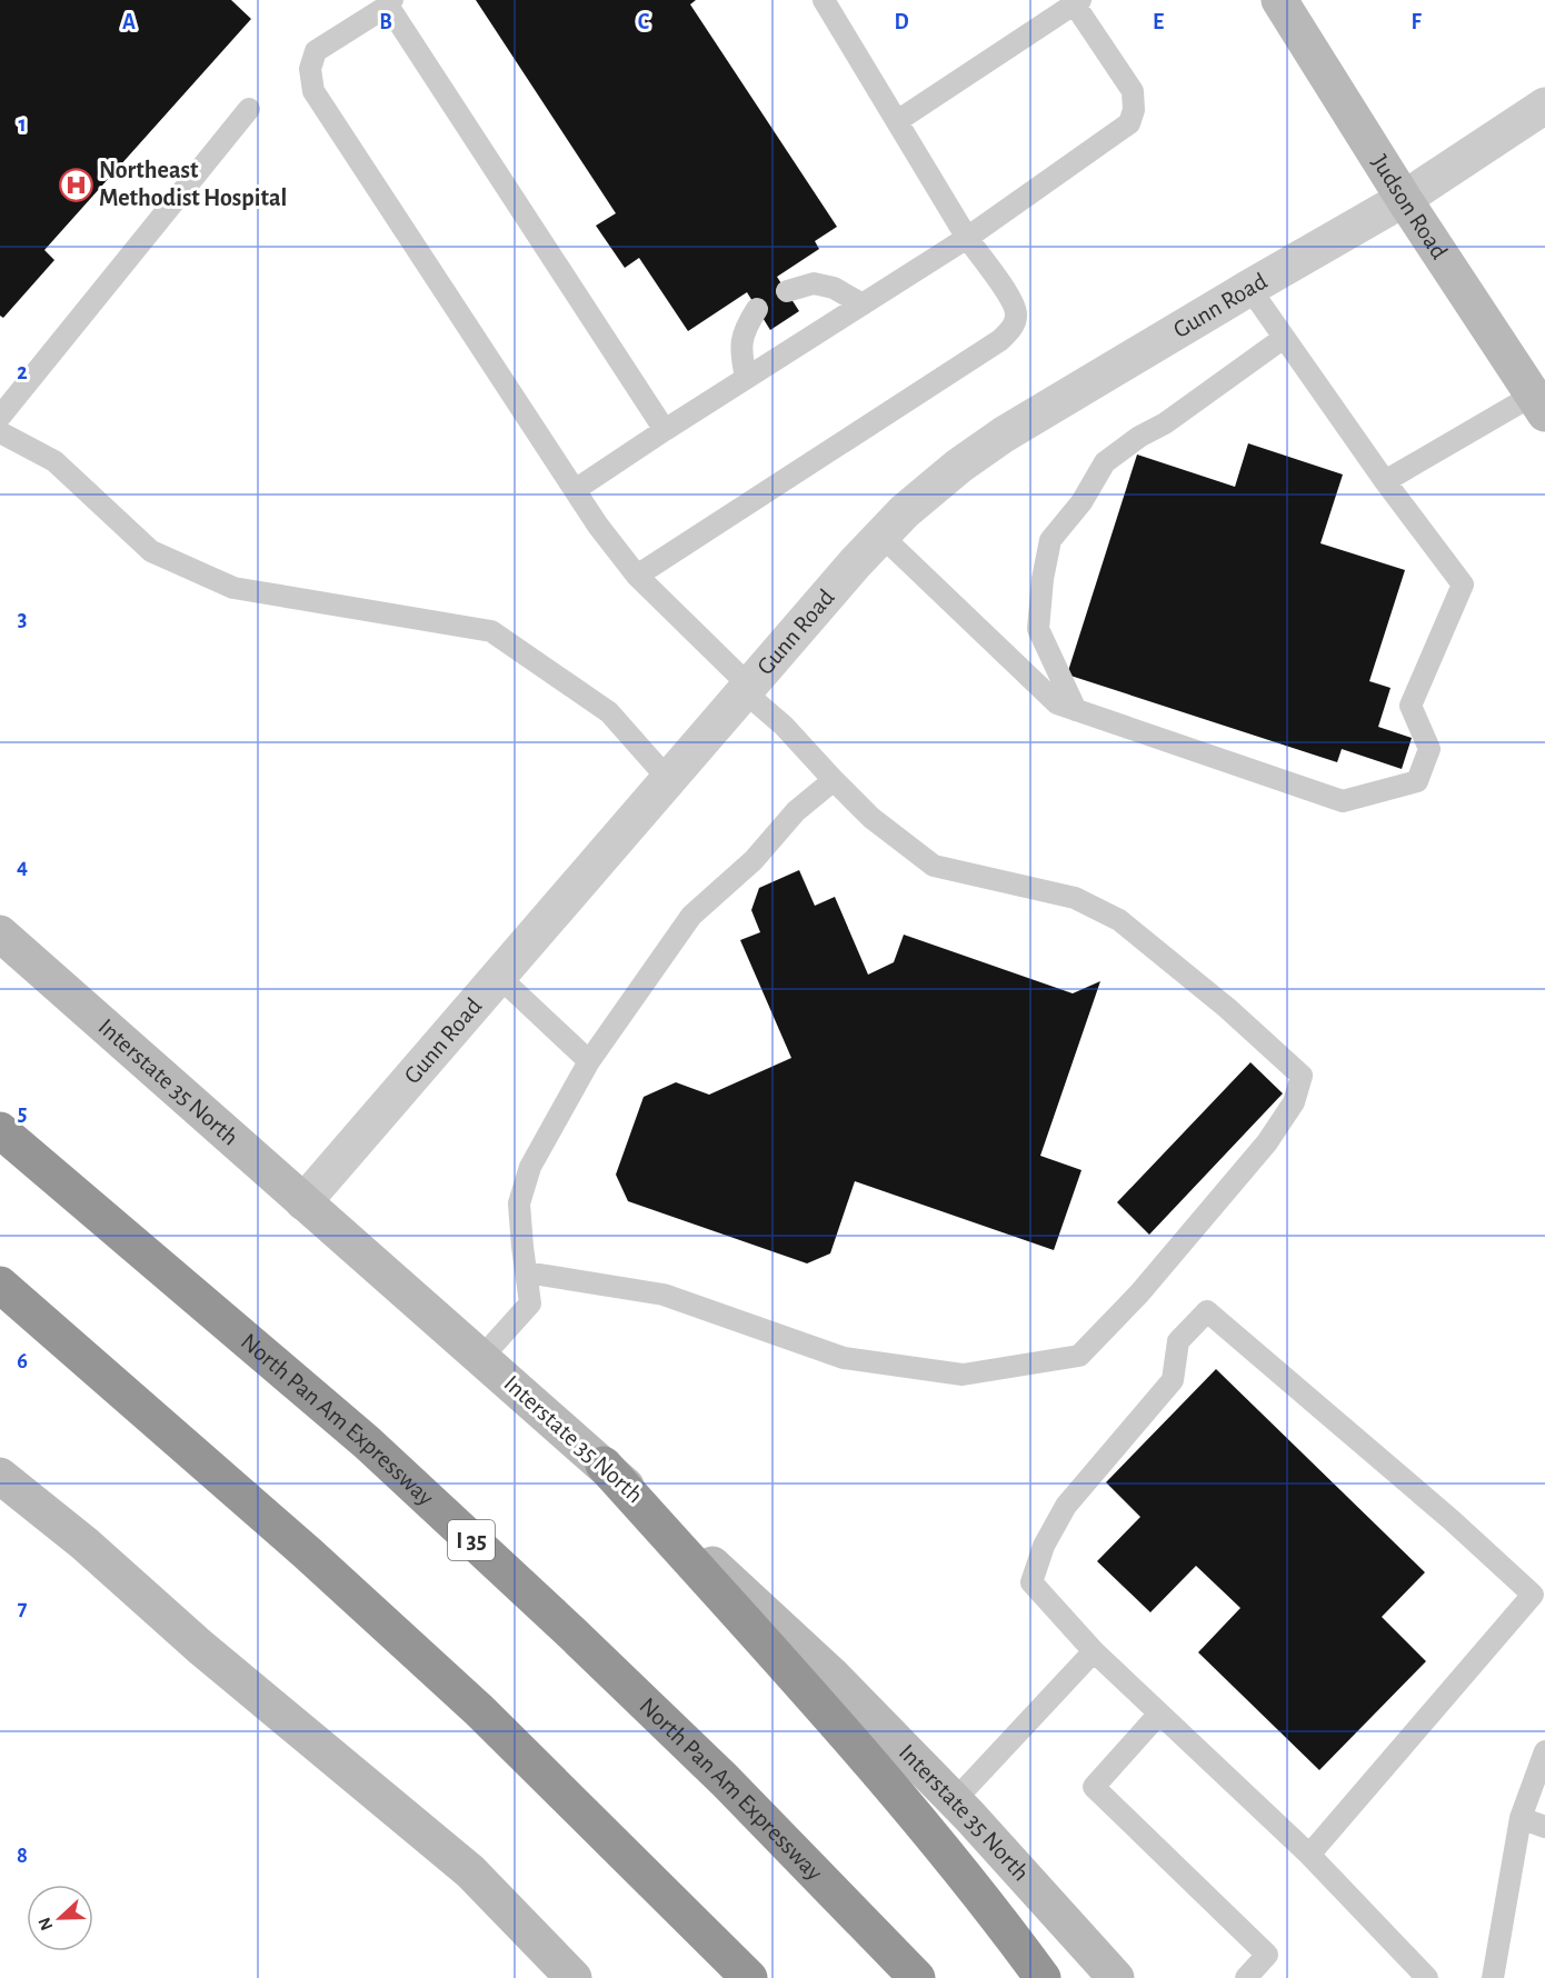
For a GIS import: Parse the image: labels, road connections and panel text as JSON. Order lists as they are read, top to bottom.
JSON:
{
  "streets": {
    "highway": ["North Pan Am Expressway", "I 35"],
    "main road": ["Judson Road", "Interstate 35 North"],
    "street": ["Gunn Road"]
  },
  "crossings": [
    ["Judson Road", "Gunn Road"],
    ["Gunn Road", "Interstate 35 North"]
  ],
  "places": {
    "hospital": ["Northeast Methodist Hospital"]
  },
  "north": "left",
  "grid": {
    "columns": [
      "A",
      "B",
      "C",
      "D",
      "E",
      "F"
    ],
    "rows": [
      "1",
      "2",
      "3",
      "4",
      "5",
      "6",
      "7",
      "8"
    ]
  }
}
